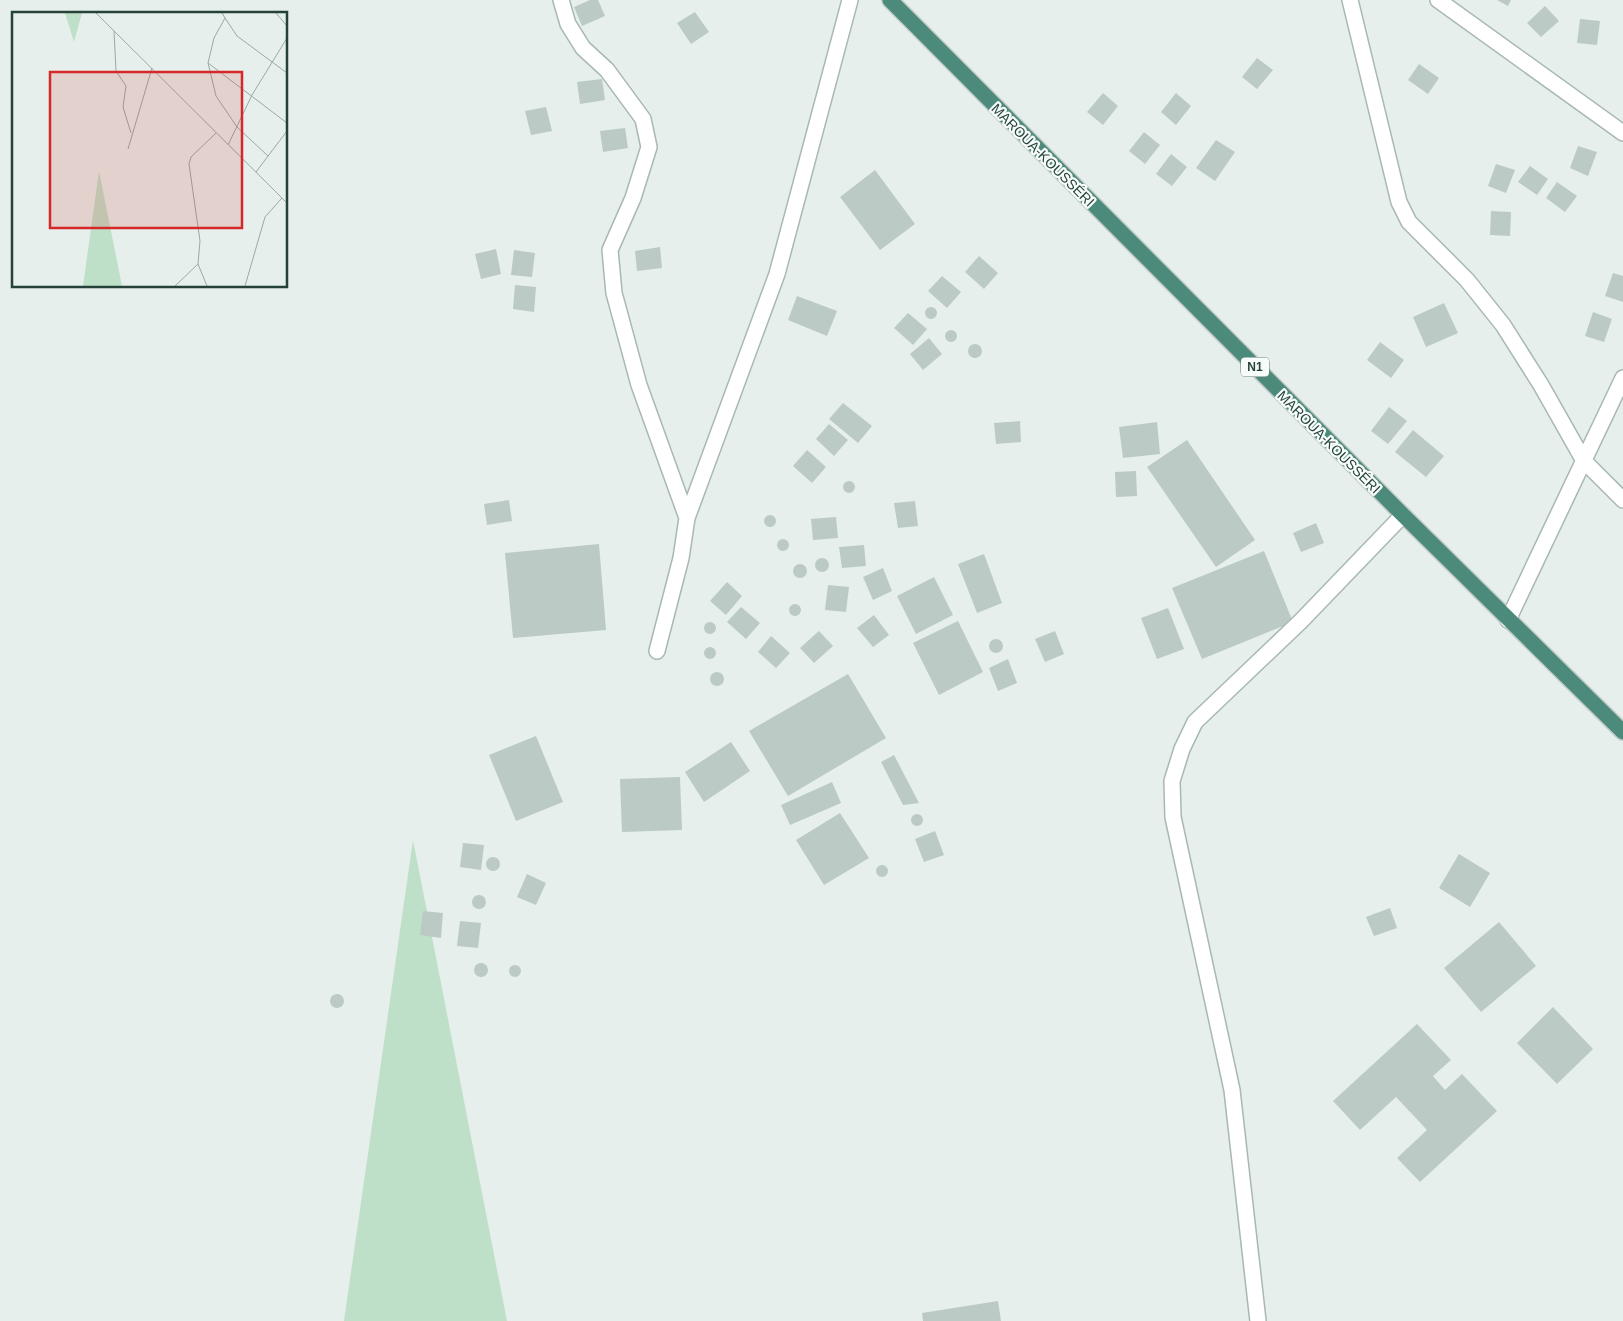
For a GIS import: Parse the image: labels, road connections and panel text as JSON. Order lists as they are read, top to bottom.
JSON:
{
  "streets": {
    "highway": ["MAROUA-KOUSSÉRI", "N1"]
  }
}
